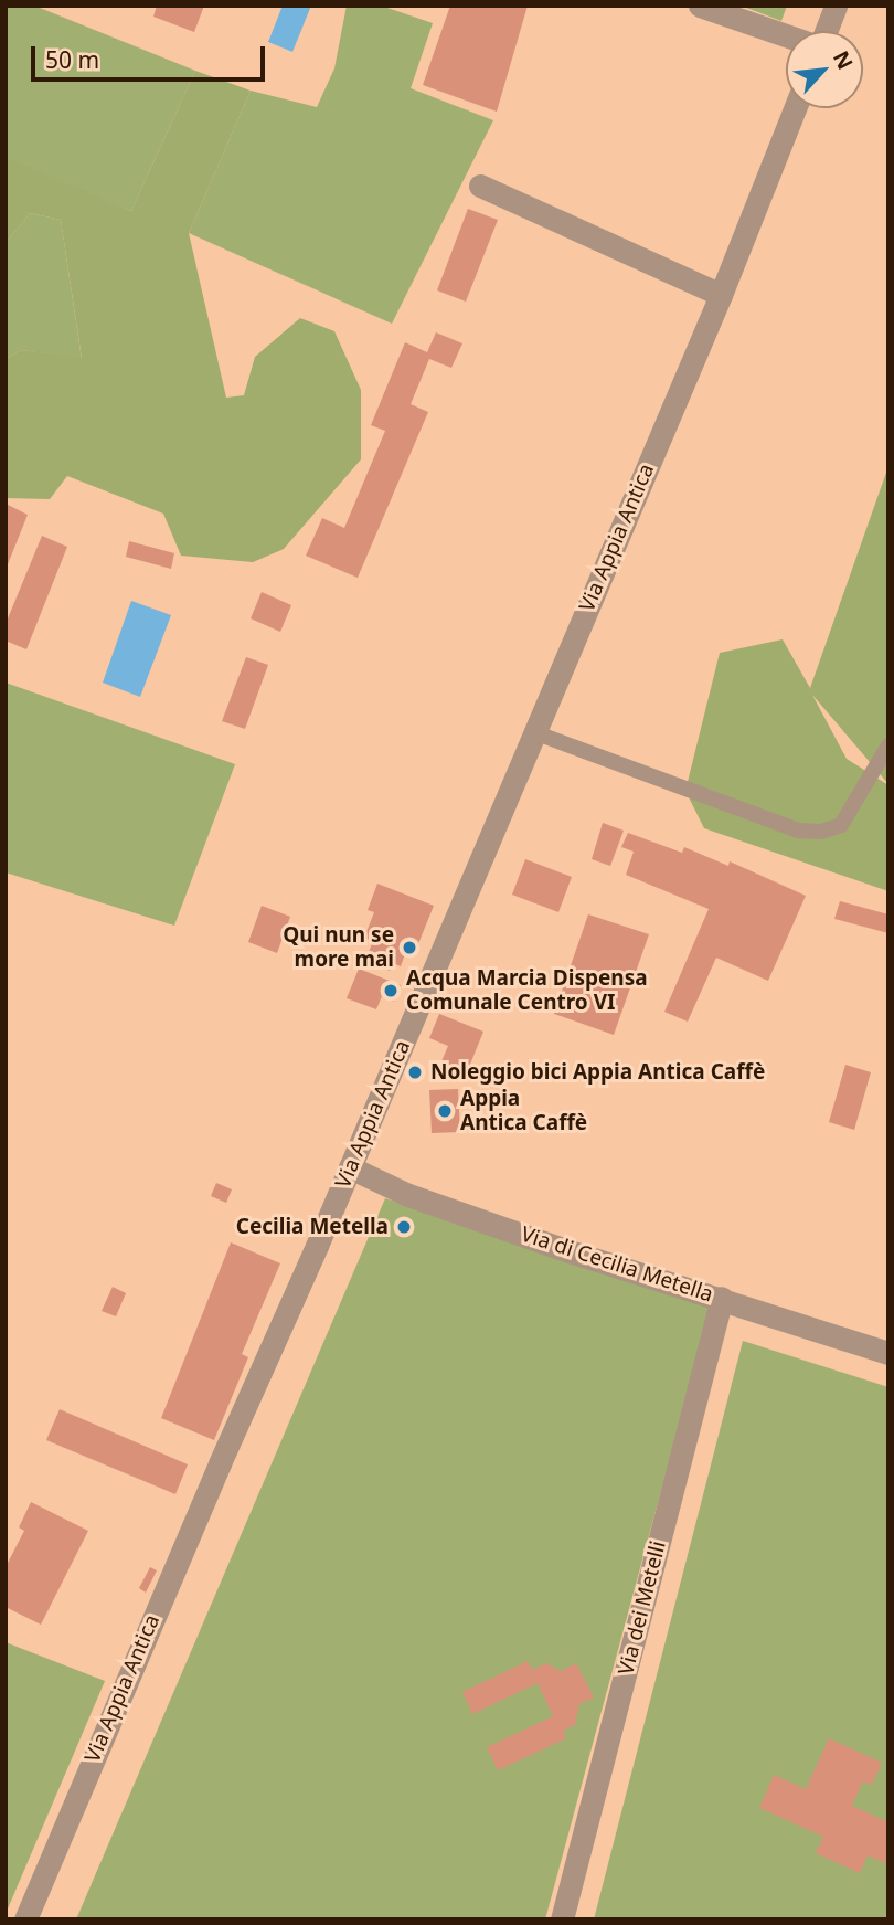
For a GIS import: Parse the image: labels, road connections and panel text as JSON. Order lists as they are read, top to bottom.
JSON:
{
  "streets": {
    "street": ["Via Appia Antica", "Via di Cecilia Metella", "Via dei Metelli"]
  },
  "crossings": [
    ["Via Appia Antica", "Via di Cecilia Metella"],
    ["Via di Cecilia Metella", "Via dei Metelli"]
  ],
  "places": [
    "Qui nun se more mai",
    "Acqua Marcia Dispensa Comunale Centro VI",
    "Noleggio bici Appia Antica Caffè",
    "Appia Antica Caffè",
    "Cecilia Metella"
  ],
  "scale_bar": "50 m",
  "north": "top right"
}
